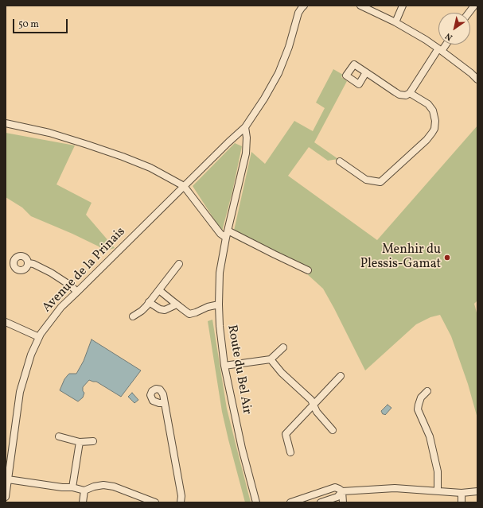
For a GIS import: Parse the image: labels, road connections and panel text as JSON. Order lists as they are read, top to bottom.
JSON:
{
  "streets": {
    "street": ["Avenue de la Prinais", "Route du Bel Air"]
  },
  "crossings": [
    ["Avenue de la Prinais", "Route du Bel Air"]
  ],
  "places": ["Menhir du Plessis-Gamat"],
  "scale_bar": "50 m",
  "north": "bottom left"
}
